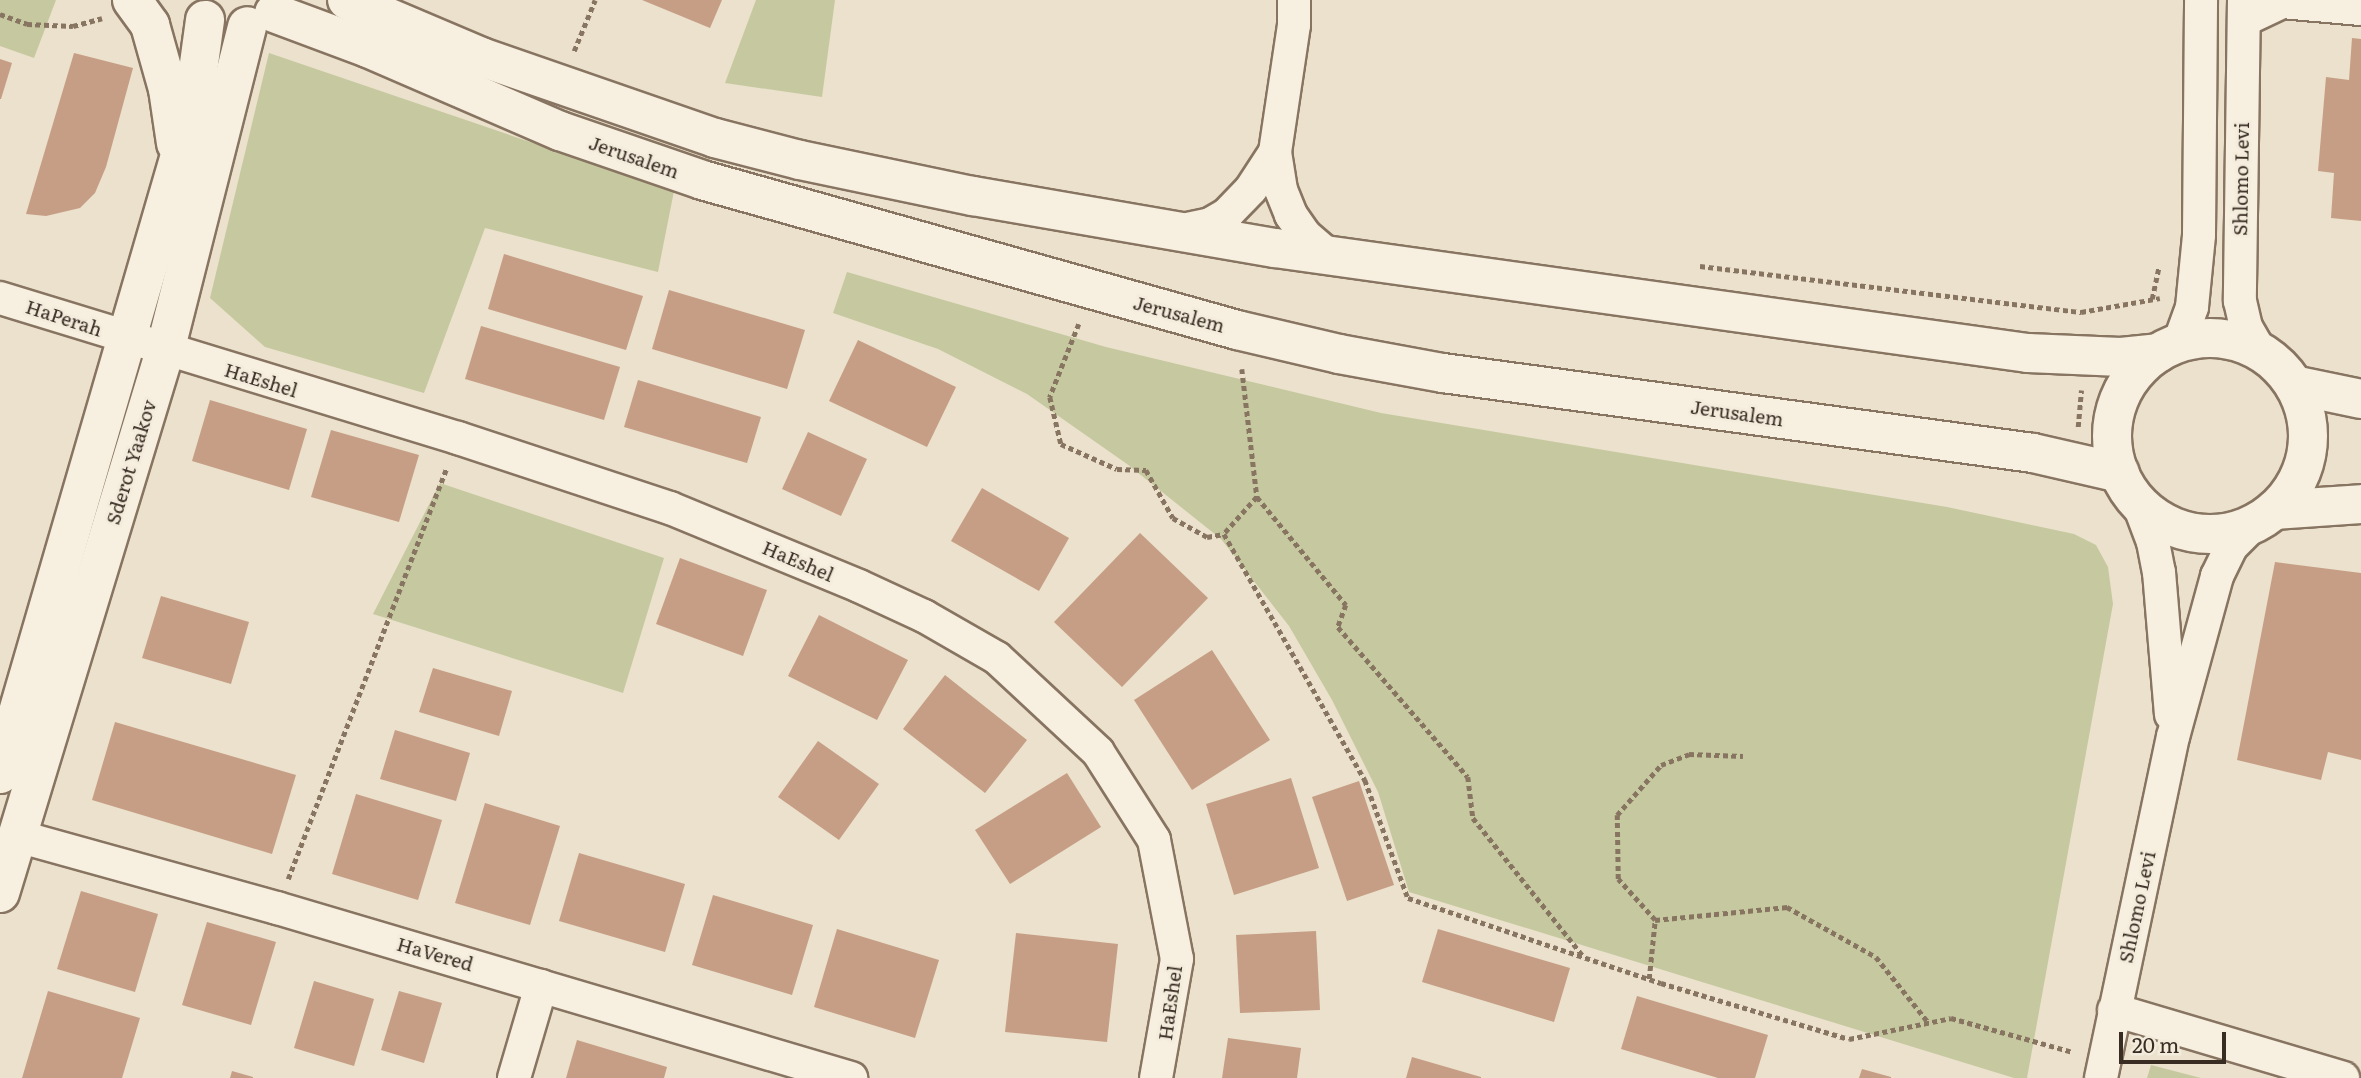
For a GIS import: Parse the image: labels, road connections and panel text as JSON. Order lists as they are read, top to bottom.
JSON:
{
  "streets": {
    "street": [
      "Jerusalem",
      "Shlomo Levi",
      "HaPerah",
      "HaEshel",
      "Sderot Yaakov",
      "HaVered"
    ]
  },
  "crossings": [
    ["Jerusalem", "Shlomo Levi"],
    ["Jerusalem", "Sderot Yaakov"],
    ["HaPerah", "HaEshel"],
    ["HaPerah", "Sderot Yaakov"],
    ["HaEshel", "Sderot Yaakov"],
    ["Sderot Yaakov", "HaVered"]
  ],
  "scale_bar": "20 m"
}
